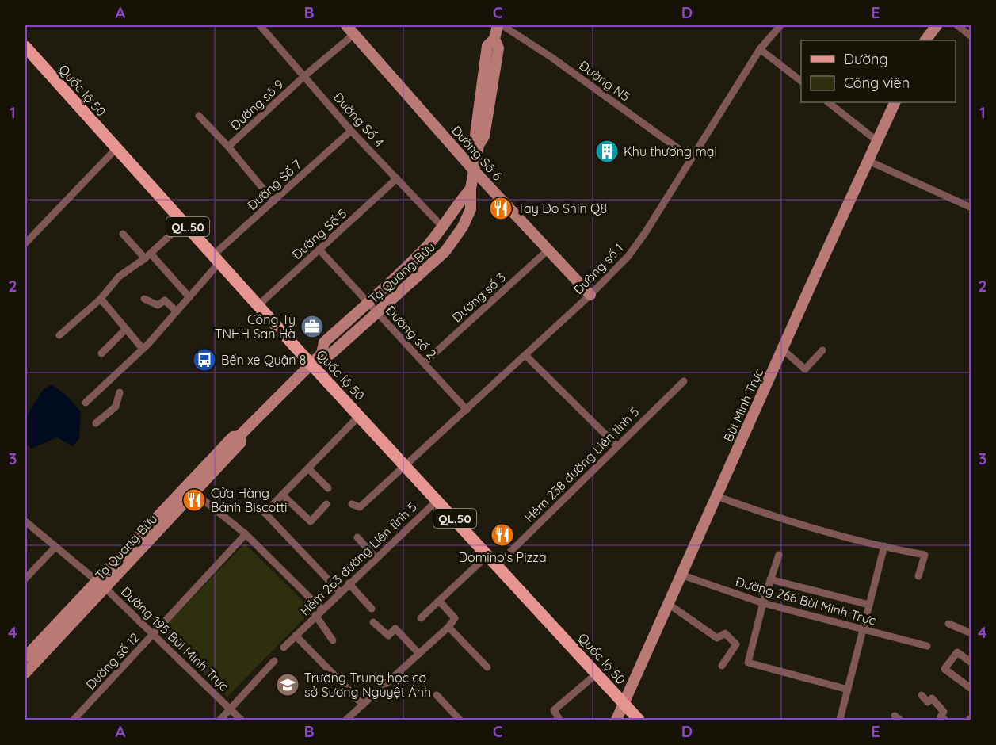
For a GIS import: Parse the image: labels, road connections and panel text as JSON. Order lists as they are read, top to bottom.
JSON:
{
  "streets": {
    "main road": ["Quốc lộ 50", "QL.50"],
    "street": [
      "Đường N5",
      "Đường số 9",
      "Đường Số 4",
      "Đường Số 6",
      "Đường Số 7",
      "Đường Số 5",
      "Đường số 1",
      "Tạ Quang Bửu",
      "Đường số 3",
      "Đường số 2",
      "Bùi Minh Trực",
      "Hẻm 238 đường Liên tỉnh 5",
      "Hẻm 263 đường Liên tỉnh 5",
      "Đường 266 Bùi Minh Trực",
      "Đường 195 Bùi Minh Trực",
      "Đường số 12"
    ]
  },
  "crossings": [
    ["Đường N5", "Đường số 1"],
    ["Quốc lộ 50", "Đường Số 7"],
    ["Quốc lộ 50", "Đường Số 5"],
    ["Quốc lộ 50", "Đường số 1"],
    ["Quốc lộ 50", "Tạ Quang Bửu"],
    ["Quốc lộ 50", "Bùi Minh Trực"],
    ["Quốc lộ 50", "Hẻm 238 đường Liên tỉnh 5"],
    ["Quốc lộ 50", "Hẻm 263 đường Liên tỉnh 5"],
    ["Đường số 9", "Đường Số 4"],
    ["Đường số 9", "Đường Số 6"],
    ["Đường số 9", "Đường Số 7"],
    ["Đường Số 4", "Đường Số 7"],
    ["Đường Số 4", "Đường Số 5"],
    ["Đường Số 4", "Tạ Quang Bửu"],
    ["Đường Số 6", "Đường số 1"],
    ["Đường Số 6", "Tạ Quang Bửu"],
    ["Đường Số 6", "Đường số 3"],
    ["Đường Số 5", "Đường số 2"],
    ["Đường số 1", "Đường số 2"],
    ["Tạ Quang Bửu", "Đường số 2"],
    ["Tạ Quang Bửu", "Đường 195 Bùi Minh Trực"],
    ["Đường số 3", "Đường số 2"],
    ["Bùi Minh Trực", "Đường 266 Bùi Minh Trực"],
    ["Đường 195 Bùi Minh Trực", "Đường số 12"]
  ],
  "places": {
    "building": ["Khu thương mại"],
    "restaurant": ["Tay Do Shin Q8", "Cửa Hàng Bánh Biscotti", "Domino's Pizza"],
    "office": ["Công Ty TNHH San Hà"],
    "bus stop": ["Bến xe Quận 8"],
    "school or university": ["Trường Trung học cơ sở Sương Nguyệt Ánh"]
  },
  "legend": ["Đường", "Công viên"],
  "grid": {
    "columns": [
      "A",
      "B",
      "C",
      "D",
      "E"
    ],
    "rows": [
      "1",
      "2",
      "3",
      "4"
    ]
  }
}
